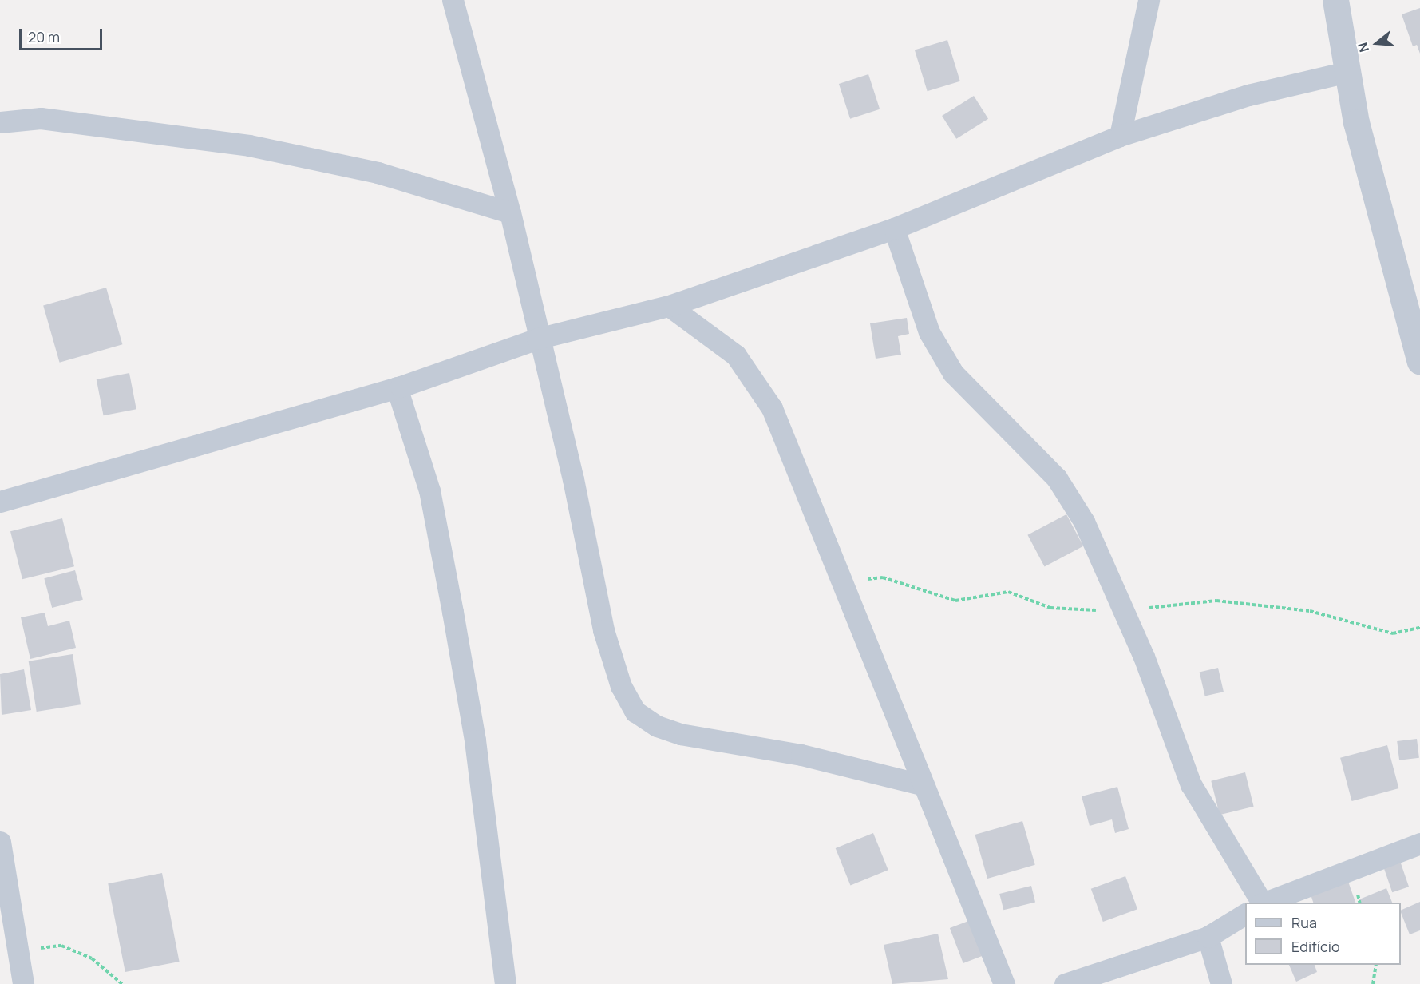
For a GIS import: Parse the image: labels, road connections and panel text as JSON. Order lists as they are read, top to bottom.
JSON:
{
  "legend": ["Rua", "Edifício"],
  "scale_bar": "20 m",
  "north": "left"
}
